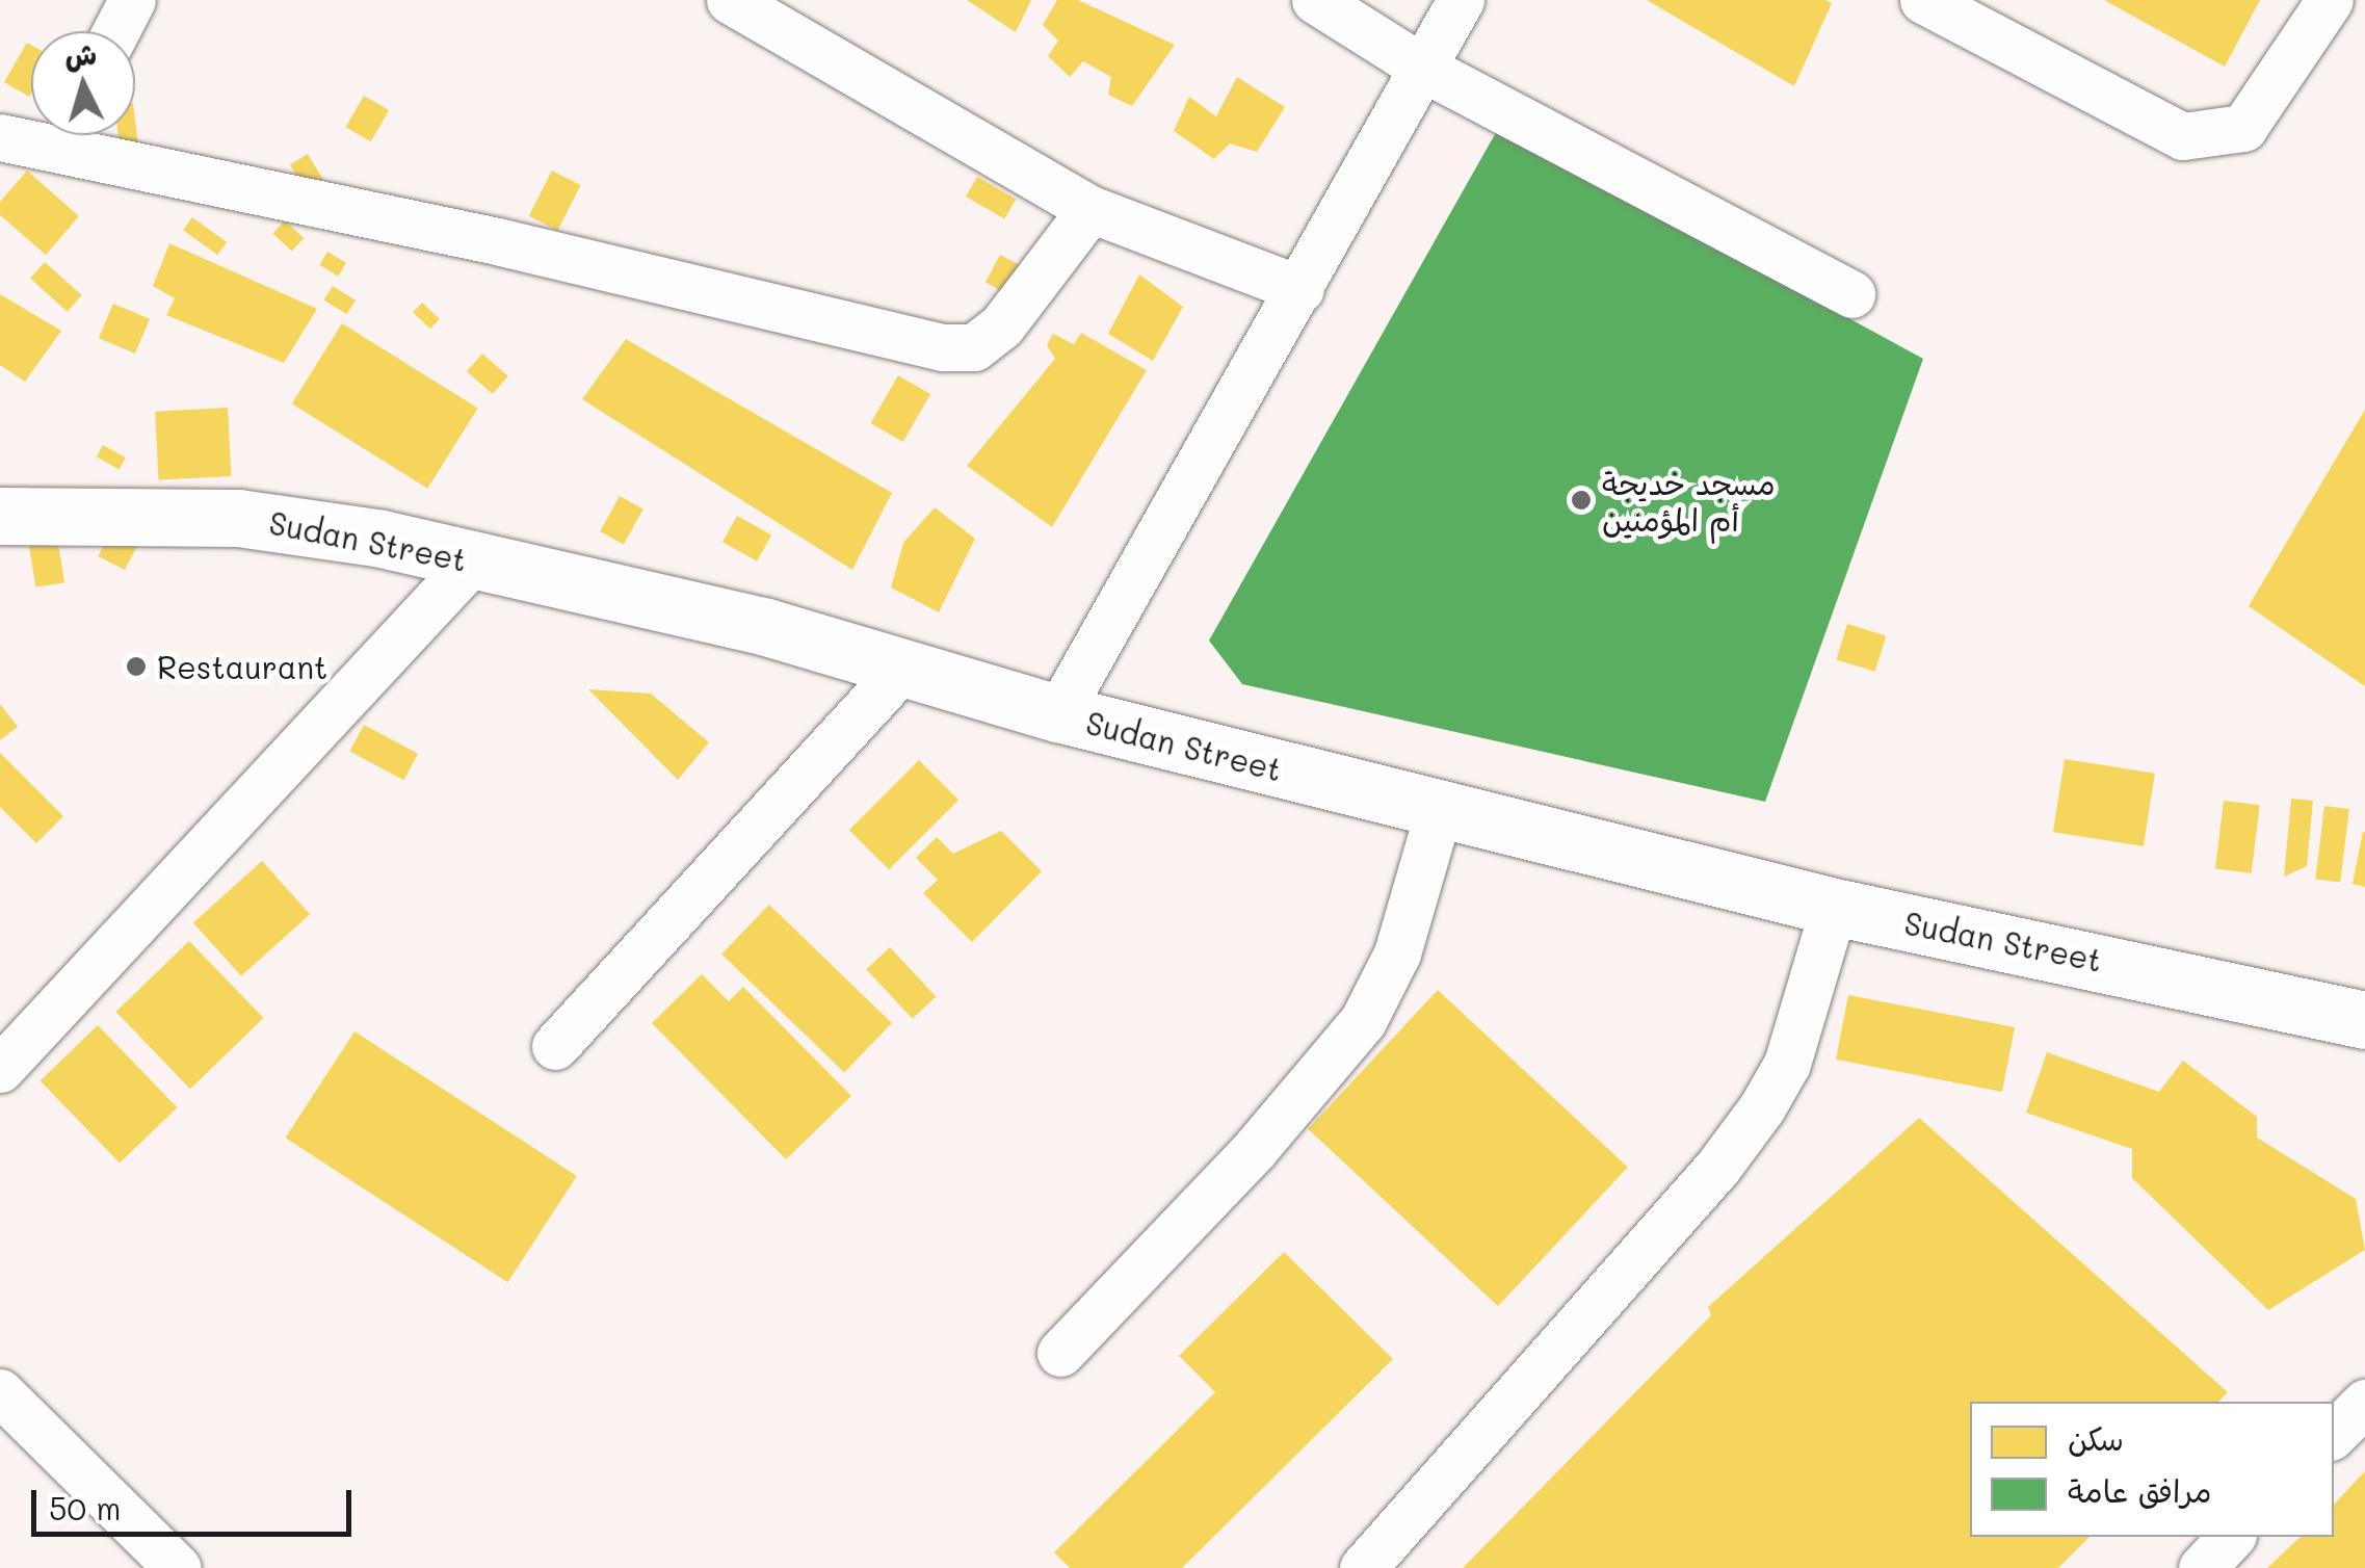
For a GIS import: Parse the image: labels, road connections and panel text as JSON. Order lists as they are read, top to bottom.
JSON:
{
  "streets": {
    "main road": ["Sudan Street"]
  },
  "places": ["مسجد خديجة أم المؤمنين", "Restaurant"],
  "legend": ["سكن", "مرافق عامة"],
  "scale_bar": "50 m",
  "north": "top"
}
